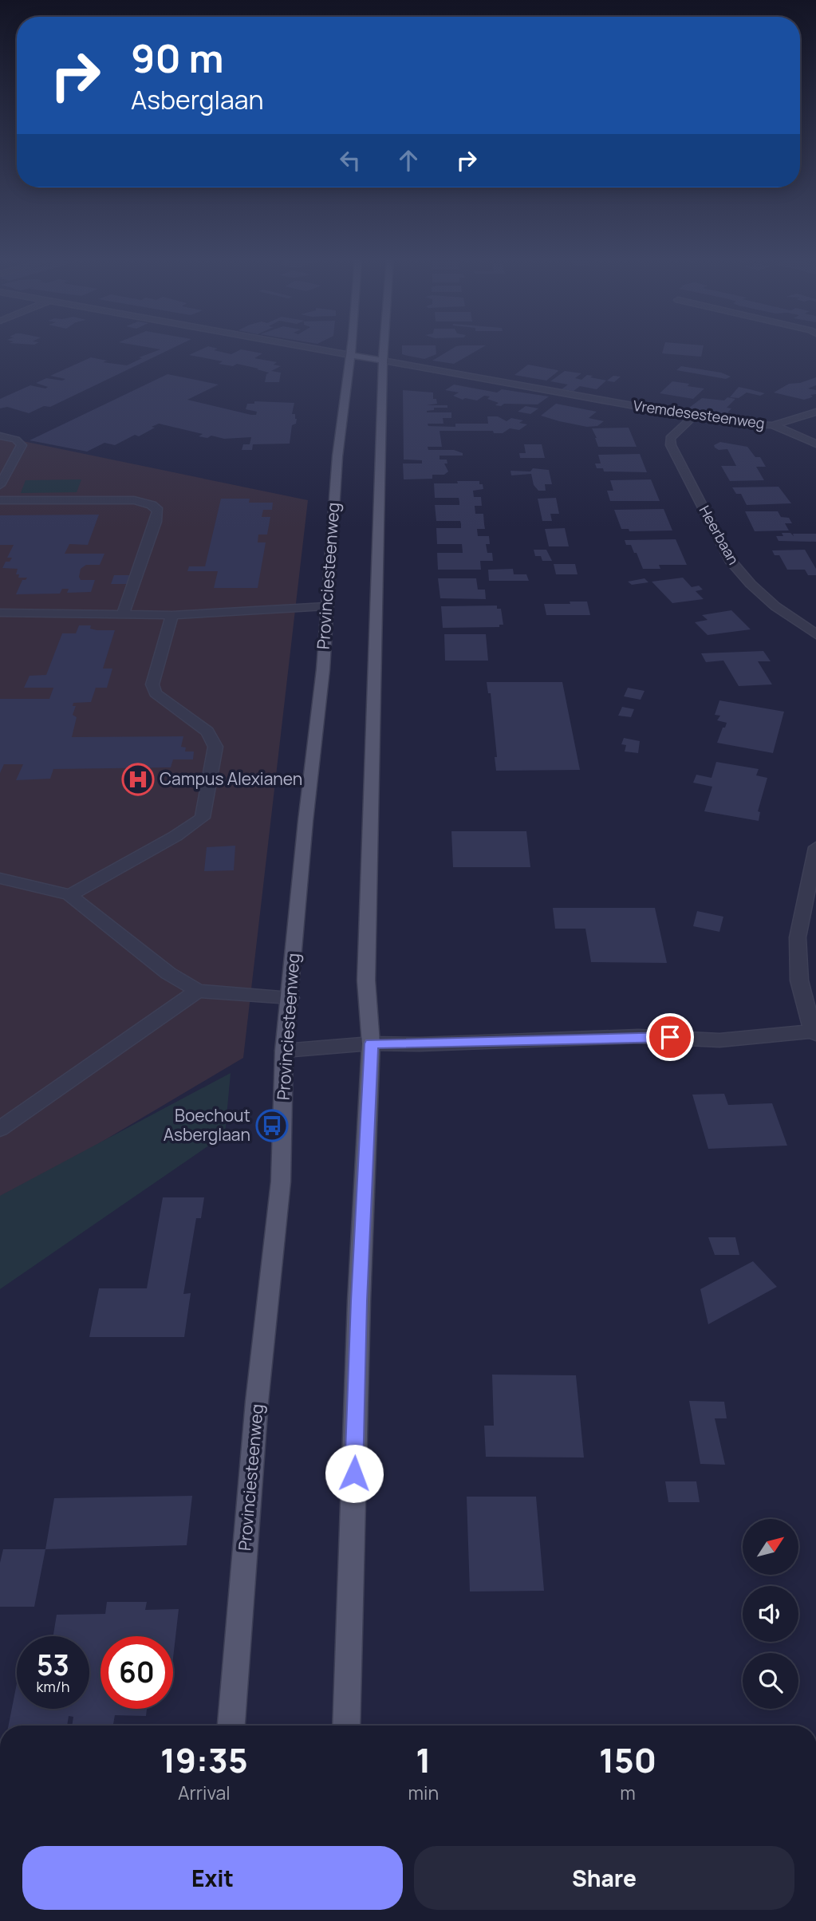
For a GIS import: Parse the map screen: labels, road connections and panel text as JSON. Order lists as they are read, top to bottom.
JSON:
{
  "streets": {
    "main road": ["Provinciesteenweg"],
    "street": ["Vremdesesteenweg", "Heerbaan"]
  },
  "crossings": [
    ["Vremdesesteenweg", "Heerbaan"]
  ],
  "places": {
    "hospital": ["Campus Alexianen"],
    "bus stop": ["Boechout Asberglaan"]
  },
  "north": "top right",
  "page": {
    "turn": ["90 m", "Asberglaan"],
    "speed": "53 km/h",
    "limit": "60",
    "eta": [
      "19:35",
      "Arrival",
      "1",
      "min",
      "150",
      "m"
    ],
    "buttons": ["Exit", "Share"]
  }
}
